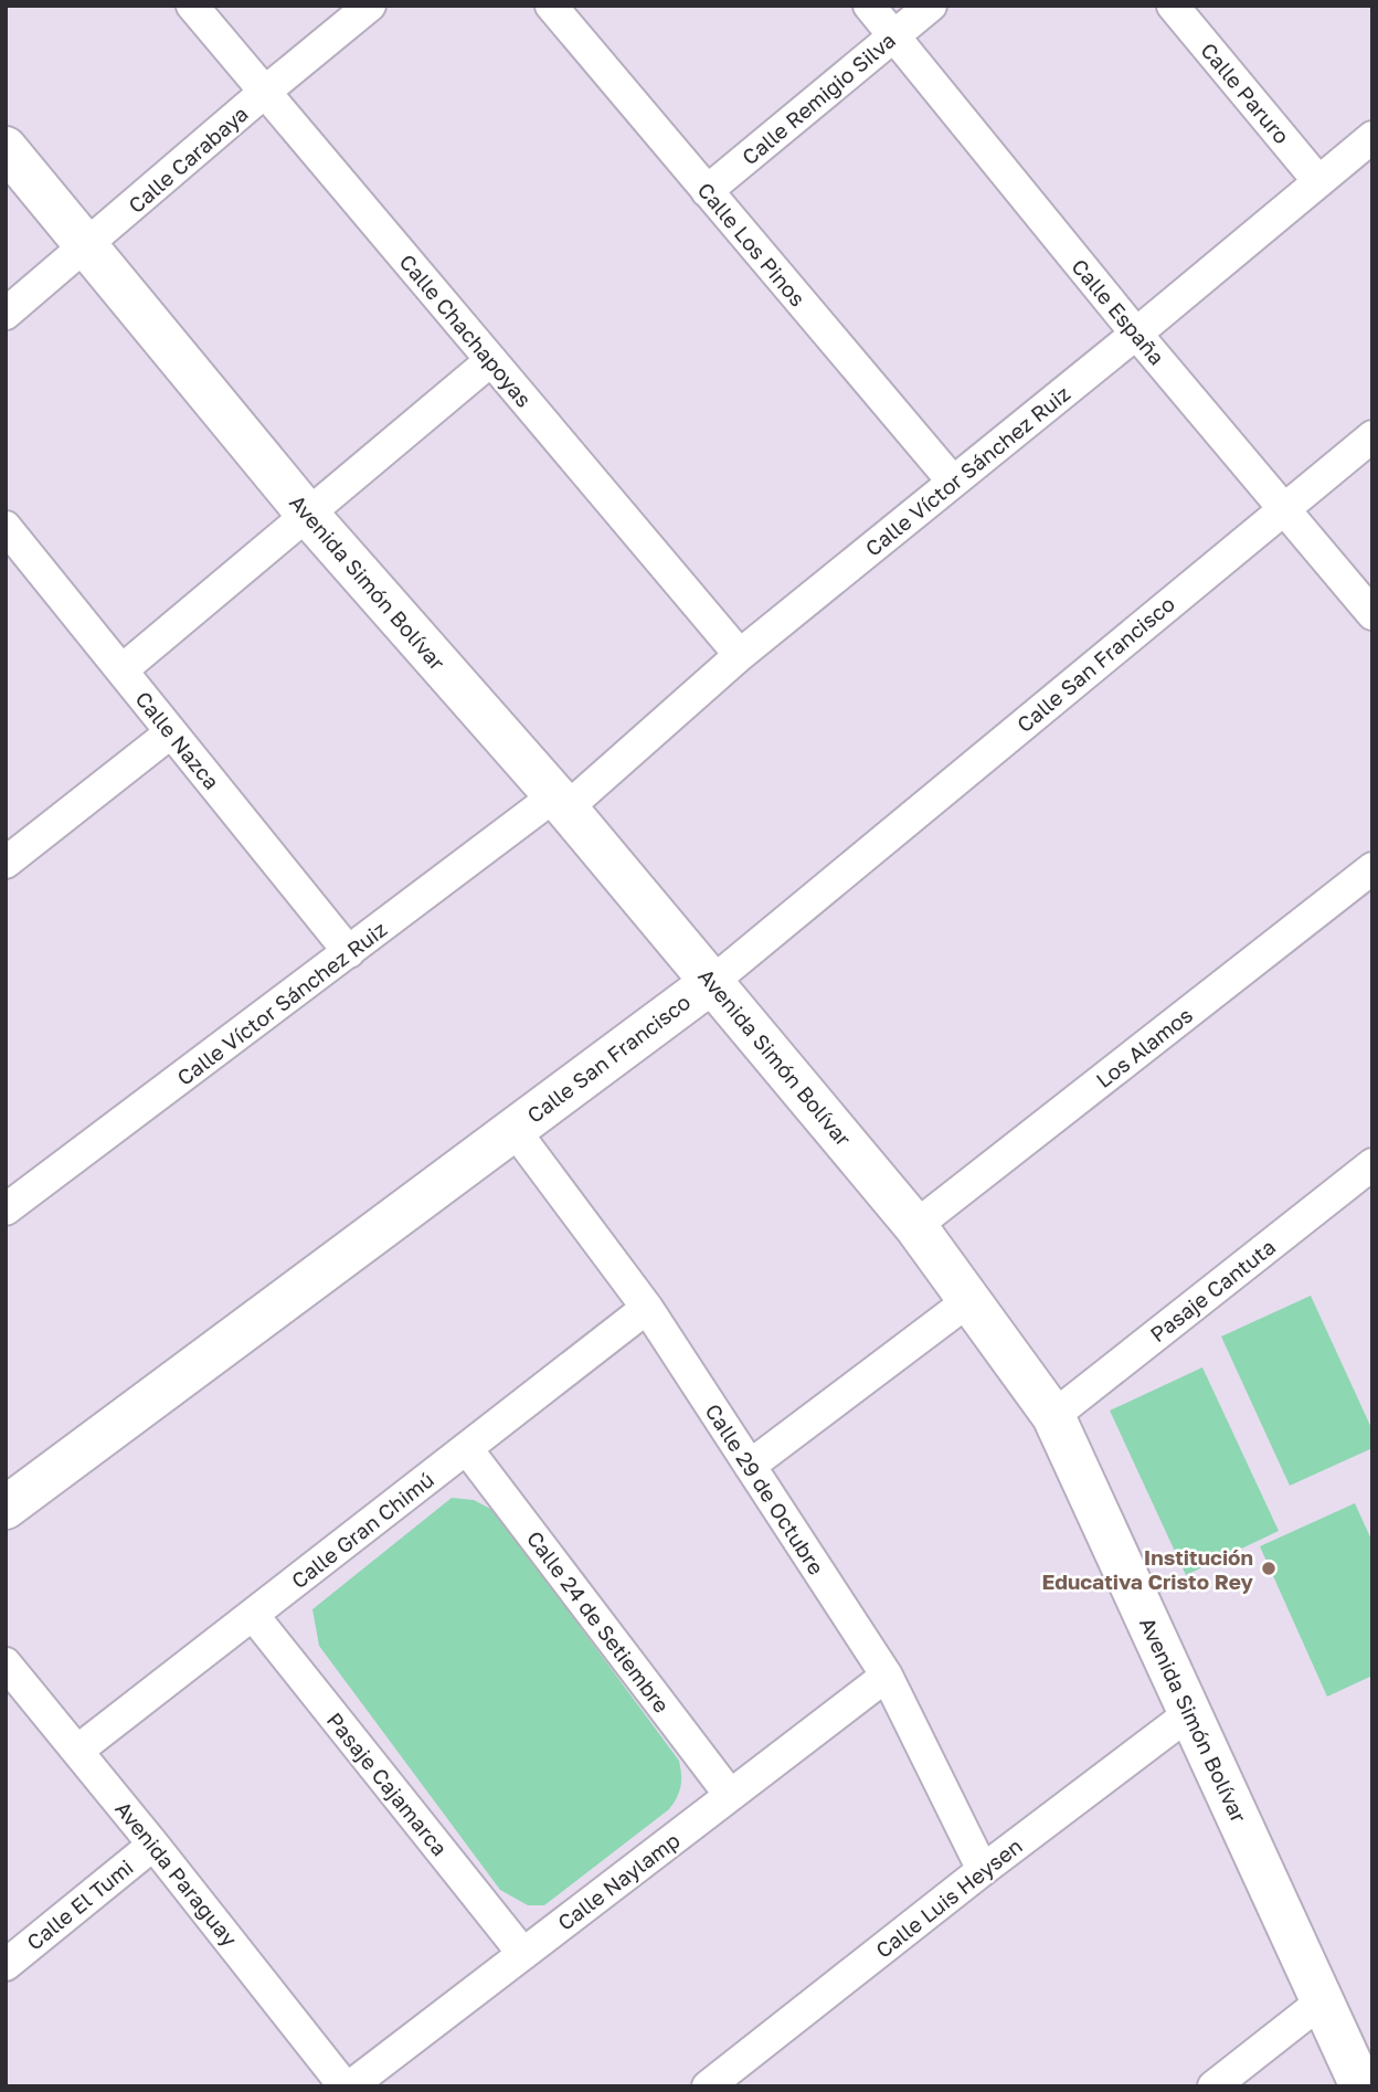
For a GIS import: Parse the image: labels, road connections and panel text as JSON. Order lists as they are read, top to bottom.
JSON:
{
  "streets": {
    "street": [
      "Calle Paruro",
      "Calle Remigio Silva",
      "Calle Carabaya",
      "Calle Los Pinos",
      "Calle España",
      "Calle Chachapoyas",
      "Calle Víctor Sánchez Ruiz",
      "Avenida Simón Bolívar",
      "Calle San Francisco",
      "Calle Nazca",
      "Los Alamos",
      "Pasaje Cantuta",
      "Calle 29 de Octubre",
      "Calle Gran Chimú",
      "Calle 24 de Setiembre",
      "Pasaje Cajamarca",
      "Avenida Paraguay",
      "Calle Naylamp",
      "Calle Luis Heysen",
      "Calle El Tumi"
    ]
  },
  "crossings": [
    ["Calle Paruro", "Calle Víctor Sánchez Ruiz"],
    ["Calle Remigio Silva", "Calle Los Pinos"],
    ["Calle Remigio Silva", "Calle España"],
    ["Calle Carabaya", "Calle Chachapoyas"],
    ["Calle Carabaya", "Avenida Simón Bolívar"],
    ["Calle Los Pinos", "Calle Víctor Sánchez Ruiz"],
    ["Calle España", "Calle Víctor Sánchez Ruiz"],
    ["Calle España", "Calle San Francisco"],
    ["Calle Chachapoyas", "Calle Víctor Sánchez Ruiz"],
    ["Calle Víctor Sánchez Ruiz", "Avenida Simón Bolívar"],
    ["Calle Víctor Sánchez Ruiz", "Calle Nazca"],
    ["Avenida Simón Bolívar", "Calle San Francisco"],
    ["Avenida Simón Bolívar", "Los Alamos"],
    ["Avenida Simón Bolívar", "Pasaje Cantuta"],
    ["Avenida Simón Bolívar", "Calle Luis Heysen"],
    ["Calle San Francisco", "Calle 29 de Octubre"],
    ["Calle 29 de Octubre", "Calle Gran Chimú"],
    ["Calle 29 de Octubre", "Calle Naylamp"],
    ["Calle 29 de Octubre", "Calle Luis Heysen"],
    ["Calle Gran Chimú", "Calle 24 de Setiembre"],
    ["Calle Gran Chimú", "Pasaje Cajamarca"],
    ["Calle Gran Chimú", "Avenida Paraguay"],
    ["Calle 24 de Setiembre", "Calle Naylamp"],
    ["Pasaje Cajamarca", "Calle Naylamp"],
    ["Avenida Paraguay", "Calle El Tumi"]
  ],
  "places": ["Institución Educativa Cristo Rey"]
}
